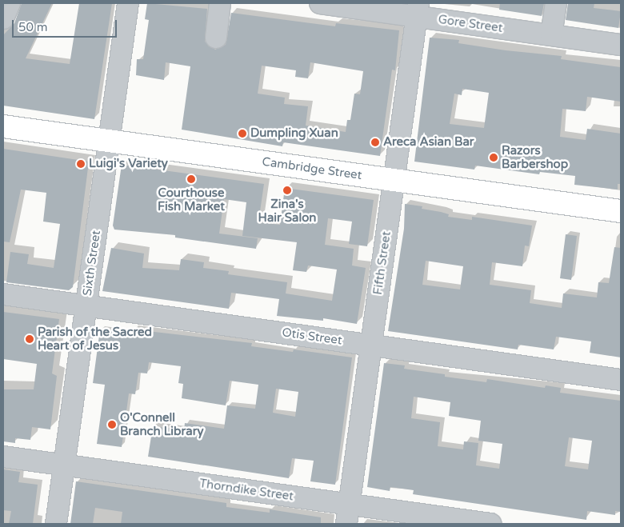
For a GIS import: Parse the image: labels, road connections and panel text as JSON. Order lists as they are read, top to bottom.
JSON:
{
  "streets": {
    "main road": ["Cambridge Street"],
    "street": [
      "Gore Street",
      "Sixth Street",
      "Fifth Street",
      "Otis Street",
      "Thorndike Street"
    ]
  },
  "crossings": [
    ["Gore Street", "Fifth Street"],
    ["Cambridge Street", "Sixth Street"],
    ["Cambridge Street", "Fifth Street"],
    ["Sixth Street", "Otis Street"],
    ["Sixth Street", "Thorndike Street"],
    ["Fifth Street", "Otis Street"],
    ["Fifth Street", "Thorndike Street"]
  ],
  "places": [
    "Dumpling Xuan",
    "Areca Asian Bar",
    "Razors Barbershop",
    "Luigi's Variety",
    "Courthouse Fish Market",
    "Zina's Hair Salon",
    "Parish of the Sacred Heart of Jesus",
    "O'Connell Branch Library"
  ],
  "scale_bar": "50 m"
}
